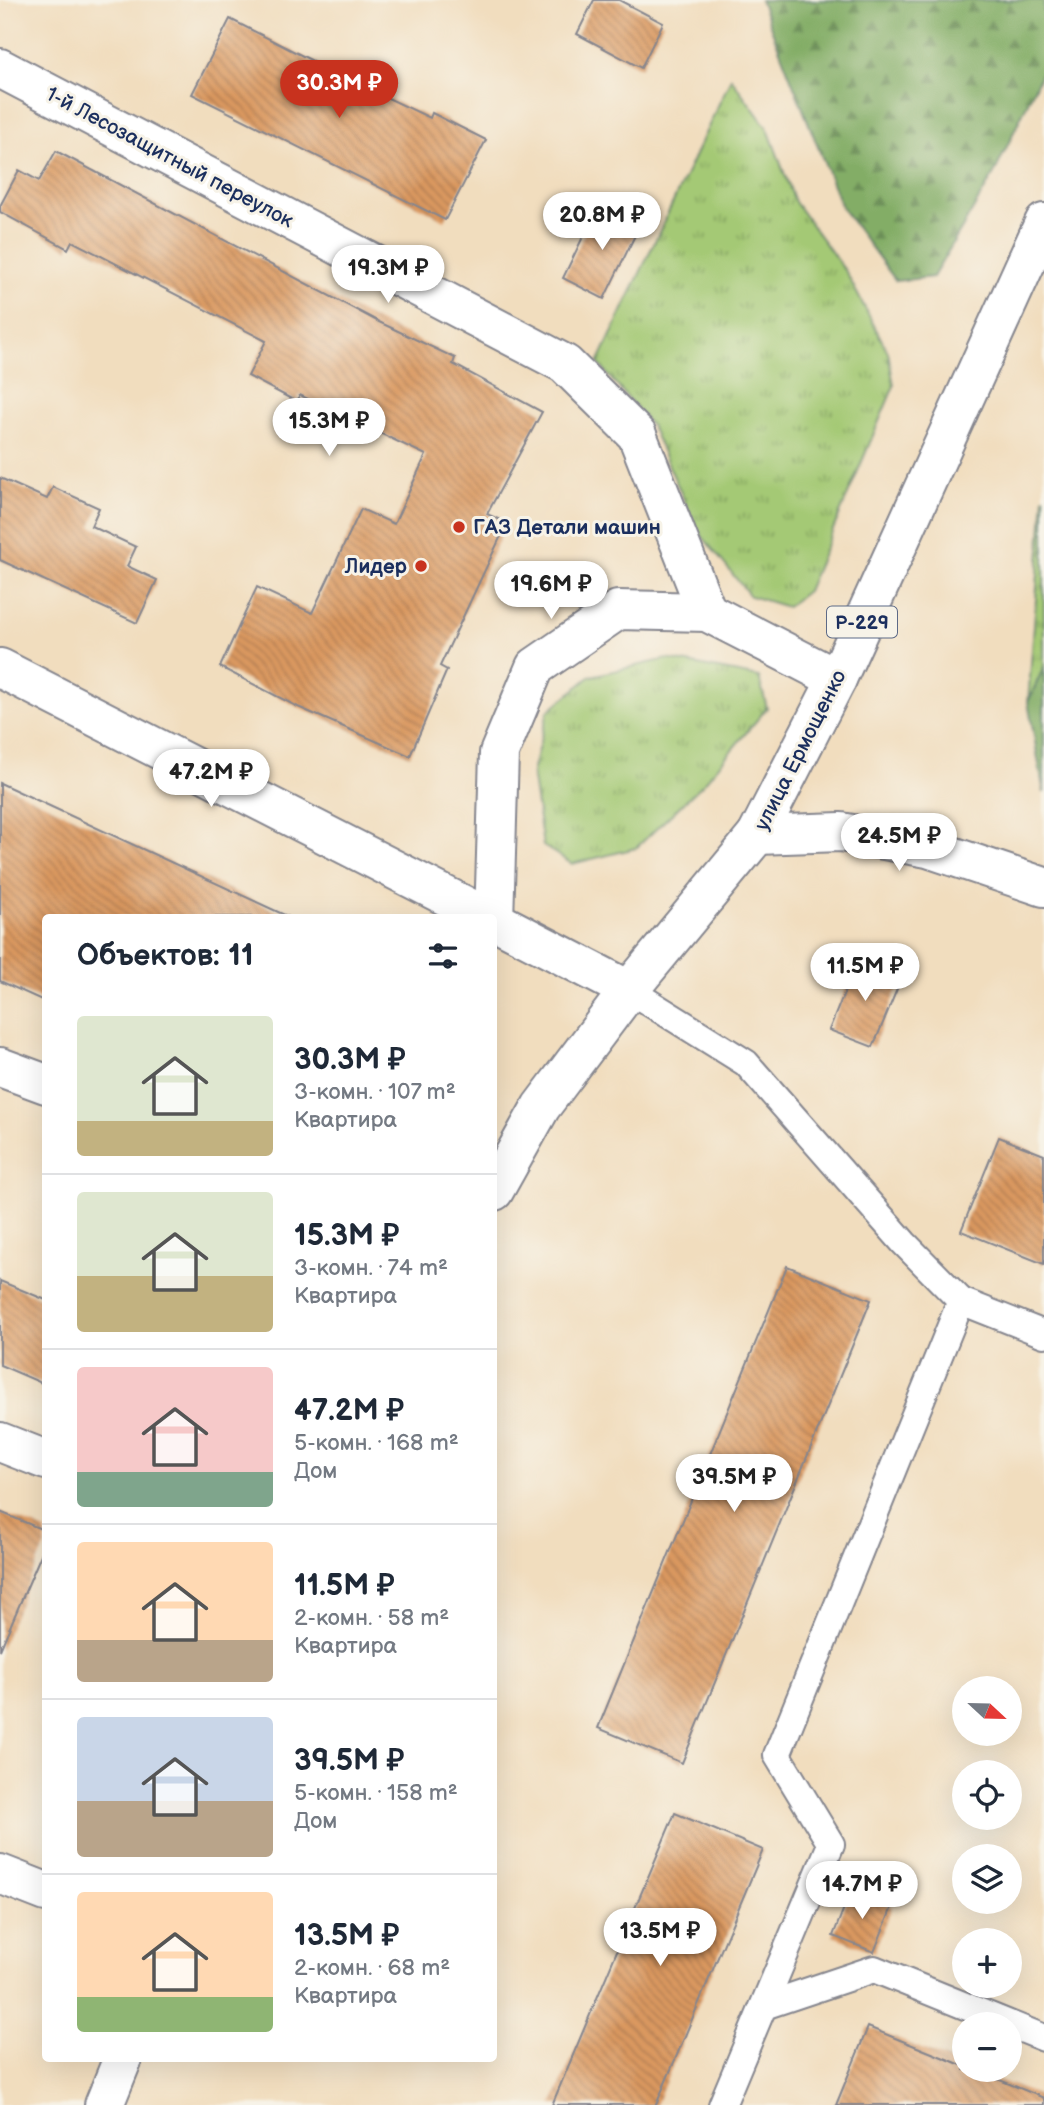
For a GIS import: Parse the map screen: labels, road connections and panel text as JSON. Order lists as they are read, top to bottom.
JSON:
{
  "streets": {
    "main road": ["1-й Лесозащитный переулок", "Р-229", "улица Ермощенко"]
  },
  "places": ["ГАЗ Детали машин", "Лидер"],
  "north": "right",
  "page": {
    "price": [
      "30.3M ₽",
      "20.8M ₽",
      "19.3M ₽",
      "15.3M ₽",
      "19.6M ₽",
      "47.2M ₽",
      "24.5M ₽",
      "11.5M ₽",
      "39.5M ₽",
      "14.7M ₽",
      "13.5M ₽"
    ],
    "heading": "Объектов: 11",
    "list": [
      {
        "name": "30.3M ₽",
        "note": "3-комн. · 107 m² · Квартира"
      },
      {
        "name": "15.3M ₽",
        "note": "3-комн. · 74 m² · Квартира"
      },
      {
        "name": "47.2M ₽",
        "note": "5-комн. · 168 m² · Дом"
      },
      {
        "name": "11.5M ₽",
        "note": "2-комн. · 58 m² · Квартира"
      },
      {
        "name": "39.5M ₽",
        "note": "5-комн. · 158 m² · Дом"
      },
      {
        "name": "13.5M ₽",
        "note": "2-комн. · 68 m² · Квартира"
      }
    ],
    "map_buttons": ["+", "−"]
  }
}
